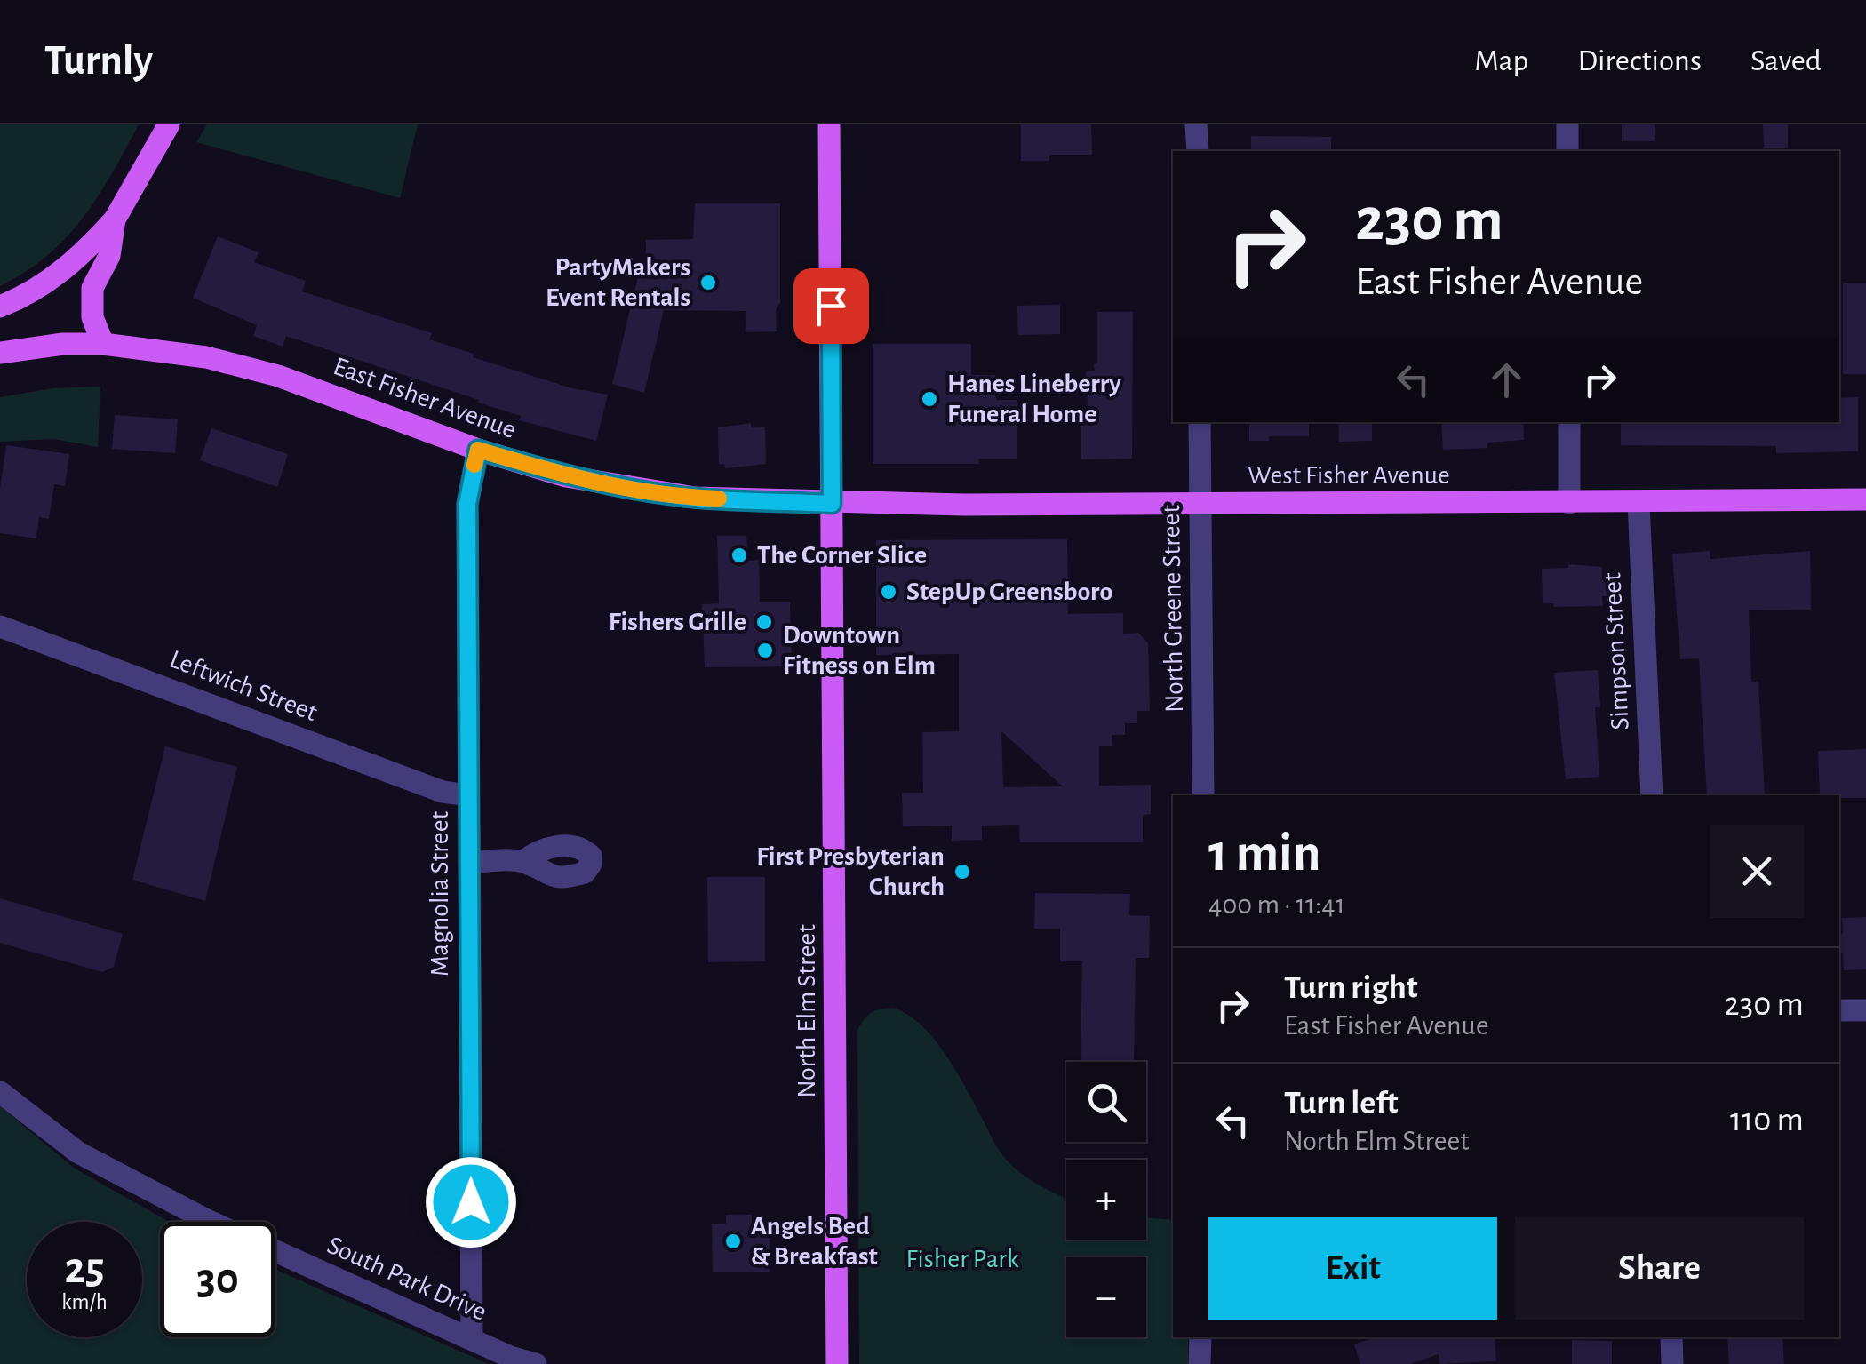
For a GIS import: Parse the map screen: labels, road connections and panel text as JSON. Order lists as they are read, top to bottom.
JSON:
{
  "streets": {
    "main road": ["East Fisher Avenue", "West Fisher Avenue", "North Elm Street"],
    "street": [
      "North Greene Street",
      "Simpson Street",
      "Leftwich Street",
      "Magnolia Street",
      "South Park Drive"
    ]
  },
  "crossings": [
    ["East Fisher Avenue", "West Fisher Avenue"],
    ["East Fisher Avenue", "Magnolia Street"],
    ["East Fisher Avenue", "North Elm Street"],
    ["West Fisher Avenue", "North Greene Street"],
    ["West Fisher Avenue", "Simpson Street"],
    ["West Fisher Avenue", "North Elm Street"],
    ["Leftwich Street", "Magnolia Street"],
    ["Magnolia Street", "South Park Drive"]
  ],
  "parks": ["Fisher Park"],
  "places": [
    "PartyMakers Event Rentals",
    "Hanes Lineberry Funeral Home",
    "The Corner Slice",
    "StepUp Greensboro",
    "Fishers Grille",
    "Downtown Fitness on Elm",
    "First Presbyterian Church",
    "Angels Bed & Breakfast"
  ],
  "page": {
    "header": "Turnly",
    "nav": ["Map", "Directions", "Saved"],
    "turn": ["230 m", "East Fisher Avenue"],
    "heading": ["1 min", "400 m · 11:41"],
    "list": [
      {
        "name": "Turn right",
        "note": "East Fisher Avenue",
        "value": "230 m"
      },
      {
        "name": "Turn left",
        "note": "North Elm Street",
        "value": "110 m"
      }
    ],
    "map_buttons": ["+", "−"],
    "buttons": ["Exit", "Share"],
    "speed": "25 km/h",
    "limit": "30"
  }
}
